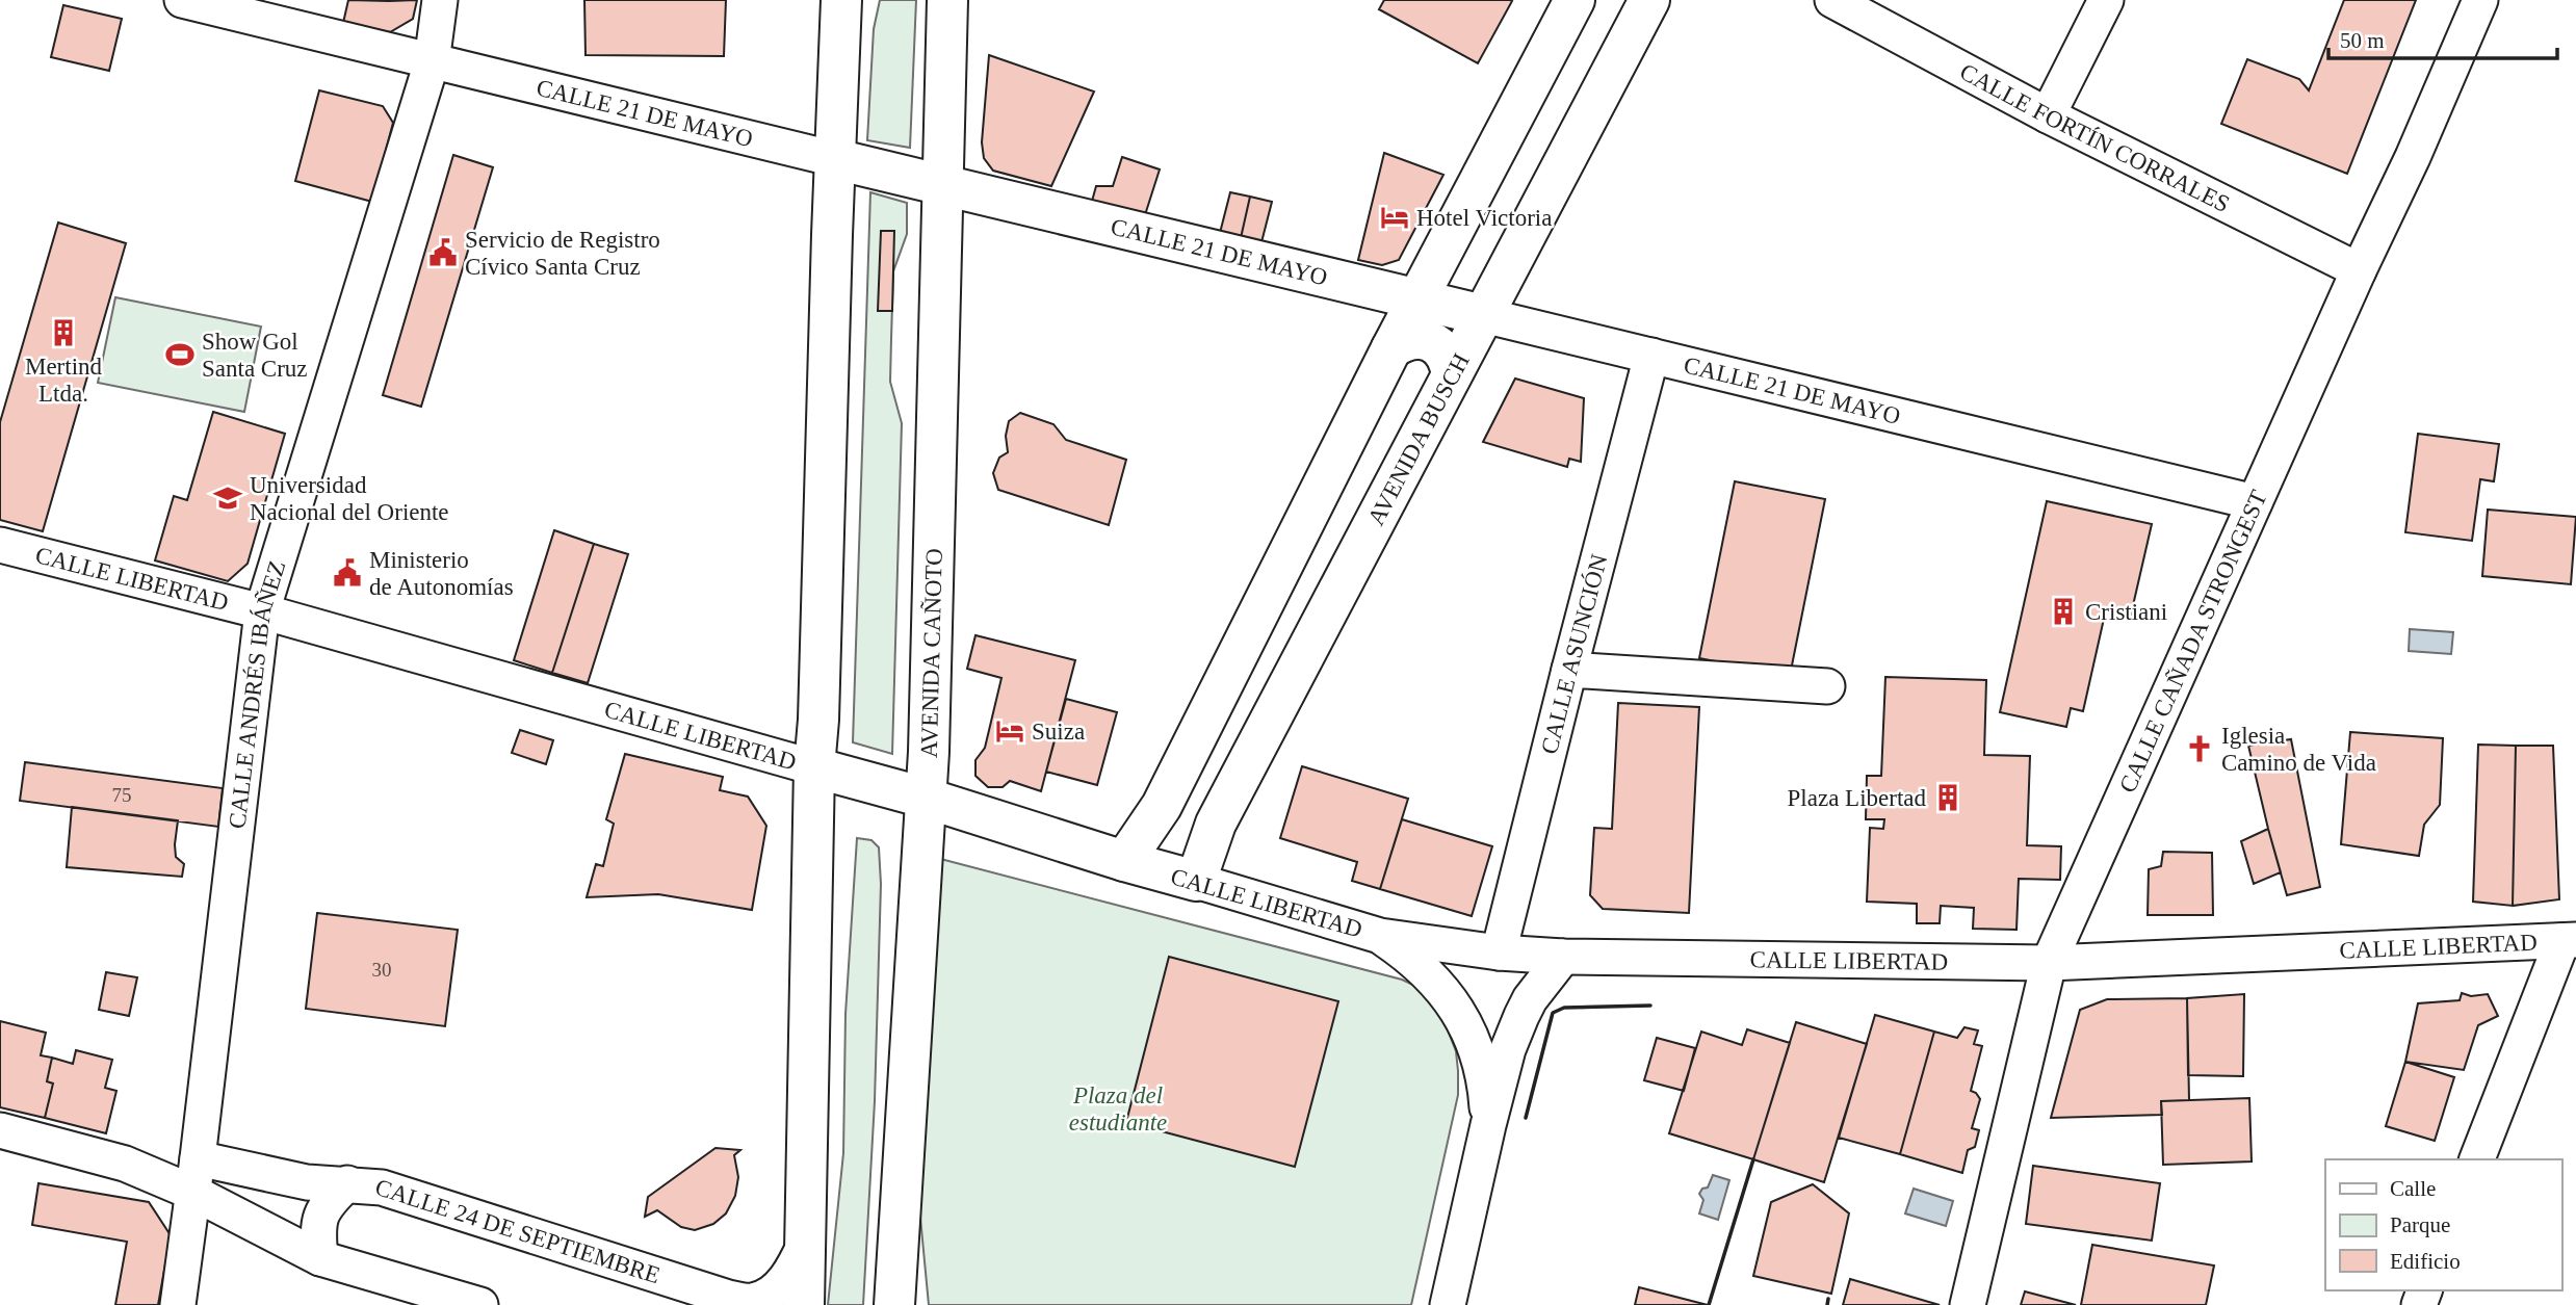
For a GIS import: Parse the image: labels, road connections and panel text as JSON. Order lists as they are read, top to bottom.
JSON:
{
  "streets": {
    "main road": [
      "CALLE 21 DE MAYO",
      "AVENIDA BUSCH",
      "CALLE LIBERTAD",
      "AVENIDA CAÑOTO"
    ],
    "street": [
      "CALLE FORTÍN CORRALES",
      "CALLE CAÑADA STRONGEST",
      "CALLE ASUNCIÓN",
      "CALLE ANDRÉS IBÁÑEZ",
      "CALLE 24 DE SEPTIEMBRE"
    ]
  },
  "crossings": [
    ["CALLE 21 DE MAYO", "AVENIDA BUSCH"],
    ["CALLE 21 DE MAYO", "CALLE CAÑADA STRONGEST"],
    ["CALLE 21 DE MAYO", "AVENIDA CAÑOTO"],
    ["CALLE 21 DE MAYO", "CALLE ASUNCIÓN"],
    ["CALLE 21 DE MAYO", "CALLE ANDRÉS IBÁÑEZ"],
    ["CALLE FORTÍN CORRALES", "CALLE CAÑADA STRONGEST"],
    ["AVENIDA BUSCH", "CALLE LIBERTAD"],
    ["CALLE LIBERTAD", "CALLE CAÑADA STRONGEST"],
    ["CALLE LIBERTAD", "AVENIDA CAÑOTO"],
    ["CALLE LIBERTAD", "CALLE ASUNCIÓN"],
    ["CALLE LIBERTAD", "CALLE ANDRÉS IBÁÑEZ"],
    ["CALLE ANDRÉS IBÁÑEZ", "CALLE 24 DE SEPTIEMBRE"]
  ],
  "parks": ["Plaza del estudiante"],
  "places": {
    "hotel": ["Hotel Victoria", "Suiza"],
    "public building": ["Servicio de Registro Cívico Santa Cruz", "Ministerio de Autonomías"],
    "building": ["Mertind Ltda.", "Cristiani", "Plaza Libertad"],
    "sports": ["Show Gol Santa Cruz"],
    "school or university": ["Universidad Nacional del Oriente"],
    "church": ["Iglesia Camino de Vida"]
  },
  "house_numbers": ["75", "30"],
  "legend": ["Calle", "Parque", "Edificio"],
  "scale_bar": "50 m"
}
